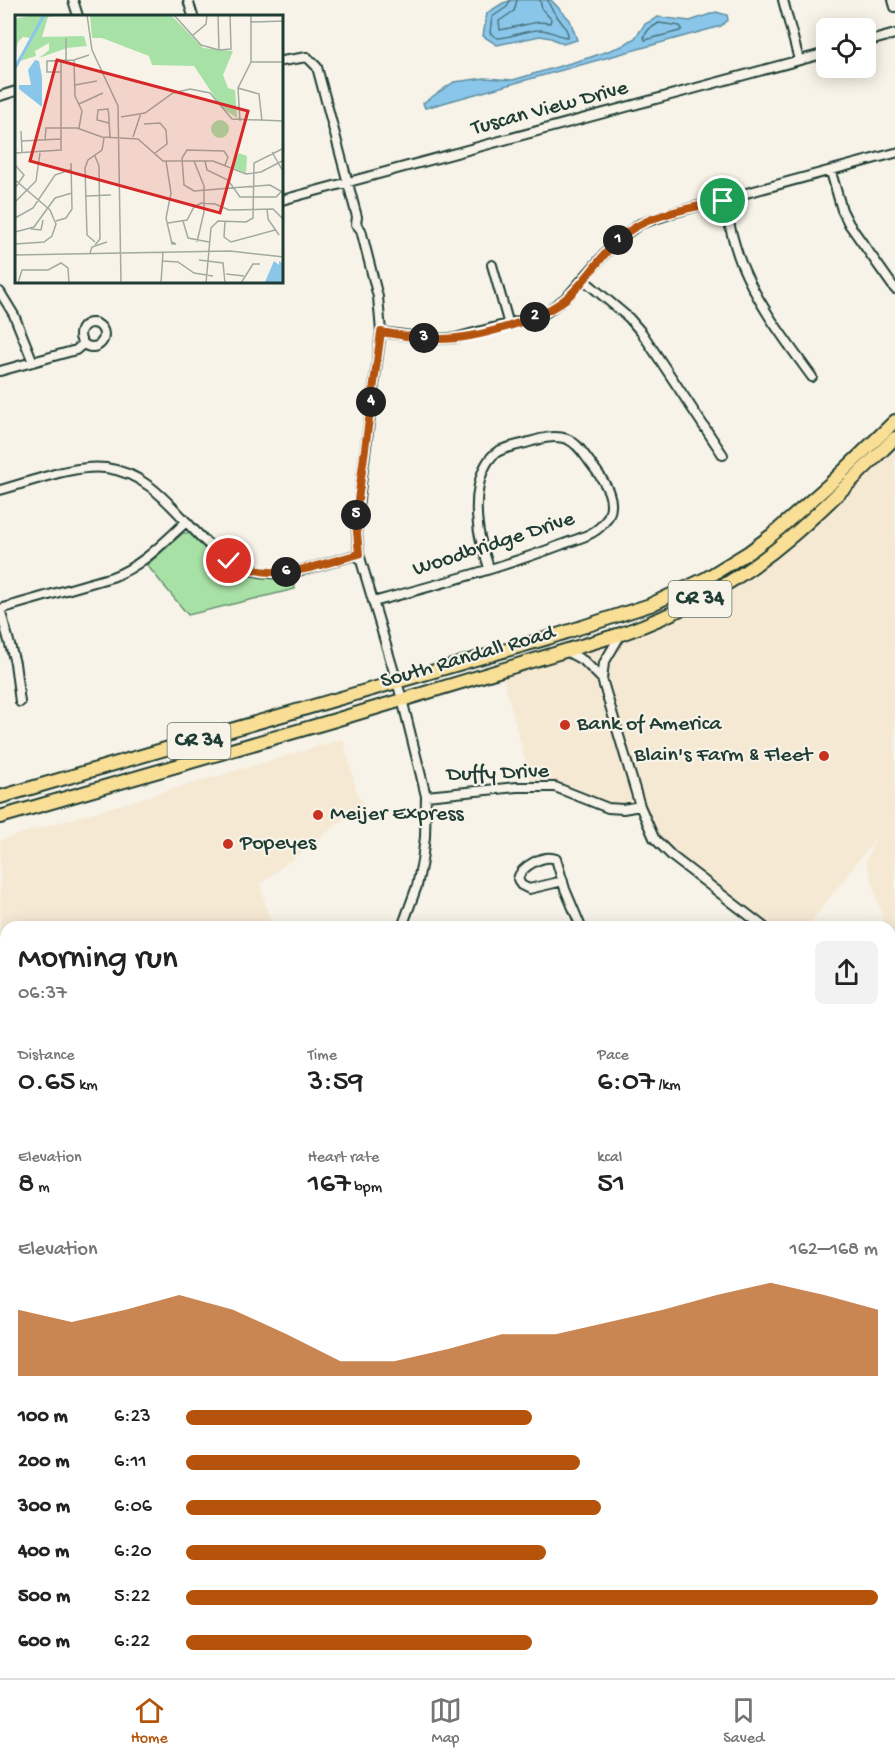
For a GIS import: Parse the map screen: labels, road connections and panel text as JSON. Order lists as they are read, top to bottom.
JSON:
{
  "streets": {
    "main road": ["CR 34", "South Randall Road"],
    "street": ["Tuscan View Drive", "Woodbridge Drive", "Duffy Drive"]
  },
  "places": [
    "Bank of America",
    "Blain's Farm & Fleet",
    "Meijer Express",
    "Popeyes"
  ],
  "page": {
    "pins": [
      "1",
      "2",
      "3",
      "4",
      "5",
      "6"
    ],
    "heading": ["Morning run", "06:37"],
    "stats": [
      ["Distance", "0.65 km"],
      ["Time", "3:59"],
      ["Pace", "6:07 /km"],
      ["Elevation", "8 m"],
      ["Heart rate", "167 bpm"],
      ["kcal", "51"]
    ],
    "chart": ["Elevation", "162–168 m"],
    "list": [
      {
        "name": "100 m",
        "note": "6:23"
      },
      {
        "name": "200 m",
        "note": "6:11"
      },
      {
        "name": "300 m",
        "note": "6:06"
      },
      {
        "name": "400 m",
        "note": "6:20"
      },
      {
        "name": "500 m",
        "note": "5:22"
      },
      {
        "name": "600 m",
        "note": "6:22"
      }
    ],
    "tabs": ["Home", "Map", "Saved"]
  }
}
